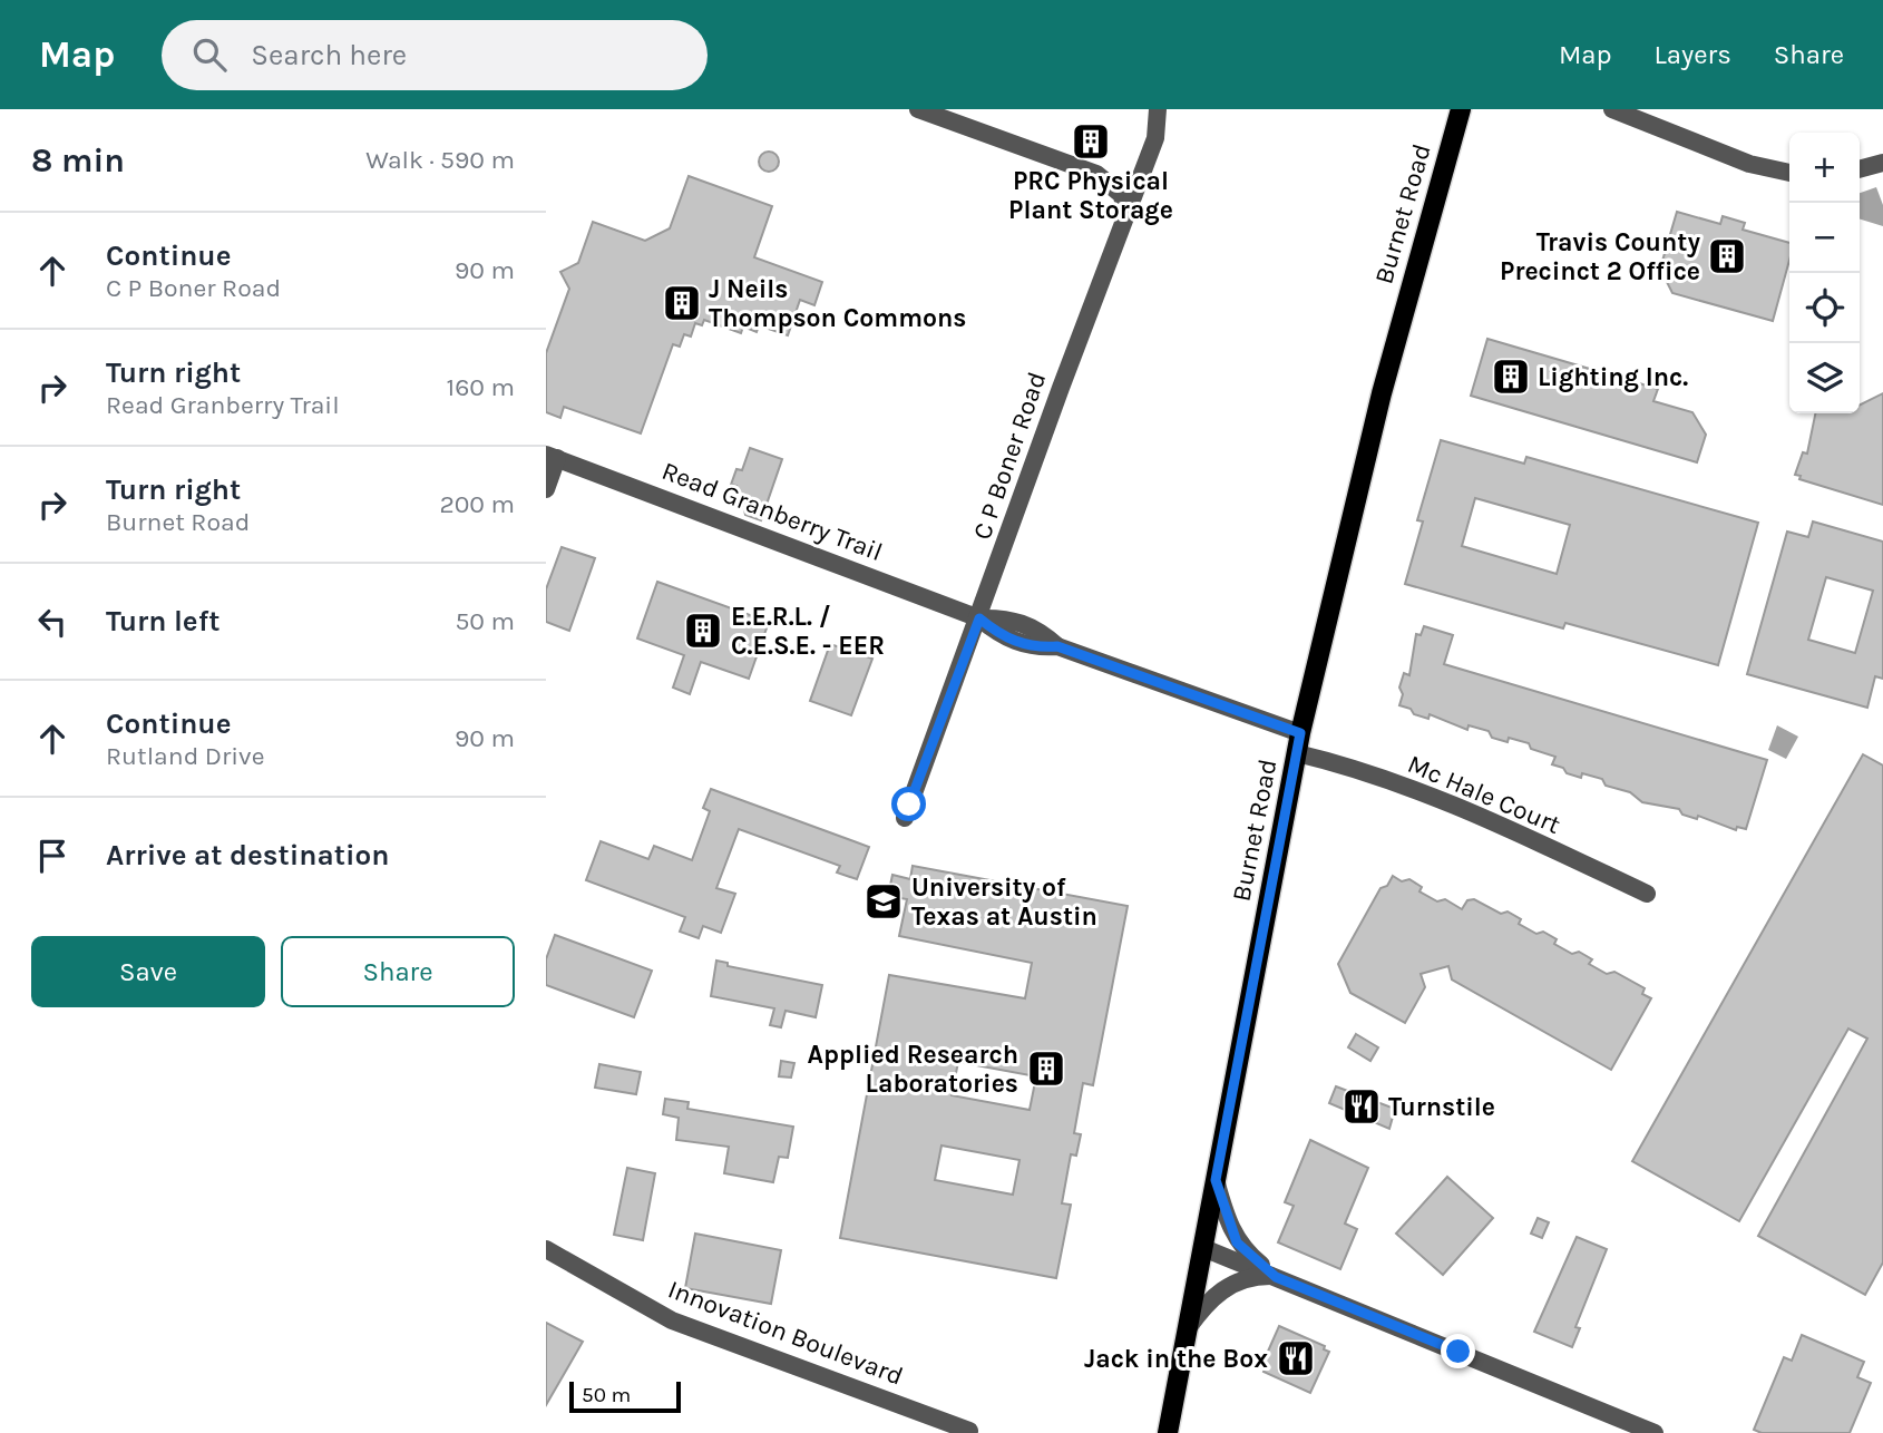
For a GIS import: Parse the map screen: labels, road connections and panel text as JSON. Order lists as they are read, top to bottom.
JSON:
{
  "streets": {
    "main road": ["Burnet Road"],
    "street": [
      "C P Boner Road",
      "Read Granberry Trail",
      "Mc Hale Court",
      "Innovation Boulevard"
    ]
  },
  "crossings": [
    ["Burnet Road", "Read Granberry Trail"],
    ["Burnet Road", "Mc Hale Court"],
    ["C P Boner Road", "Read Granberry Trail"]
  ],
  "places": {
    "building": [
      "PRC Physical Plant Storage",
      "Travis County Precinct 2 Office",
      "J Neils Thompson Commons",
      "Lighting Inc.",
      "E.E.R.L. / C.E.S.E. - EER",
      "Applied Research Laboratories"
    ],
    "school or university": ["University of Texas at Austin"],
    "restaurant": ["Turnstile", "Jack in the Box"]
  },
  "scale_bar": "50 m",
  "page": {
    "header": "Map",
    "search": "Search here",
    "nav": ["Map", "Layers", "Share"],
    "heading": ["8 min", "Walk · 590 m"],
    "map_buttons": ["+", "−"],
    "list": [
      ["Continue", "C P Boner Road", "90 m"],
      ["Turn right", "Read Granberry Trail", "160 m"],
      ["Turn right", "Burnet Road", "200 m"],
      ["Turn left", "50 m"],
      ["Continue", "Rutland Drive", "90 m"],
      "Arrive at destination"
    ],
    "buttons": ["Save", "Share"],
    "scale": "50 m"
  }
}
